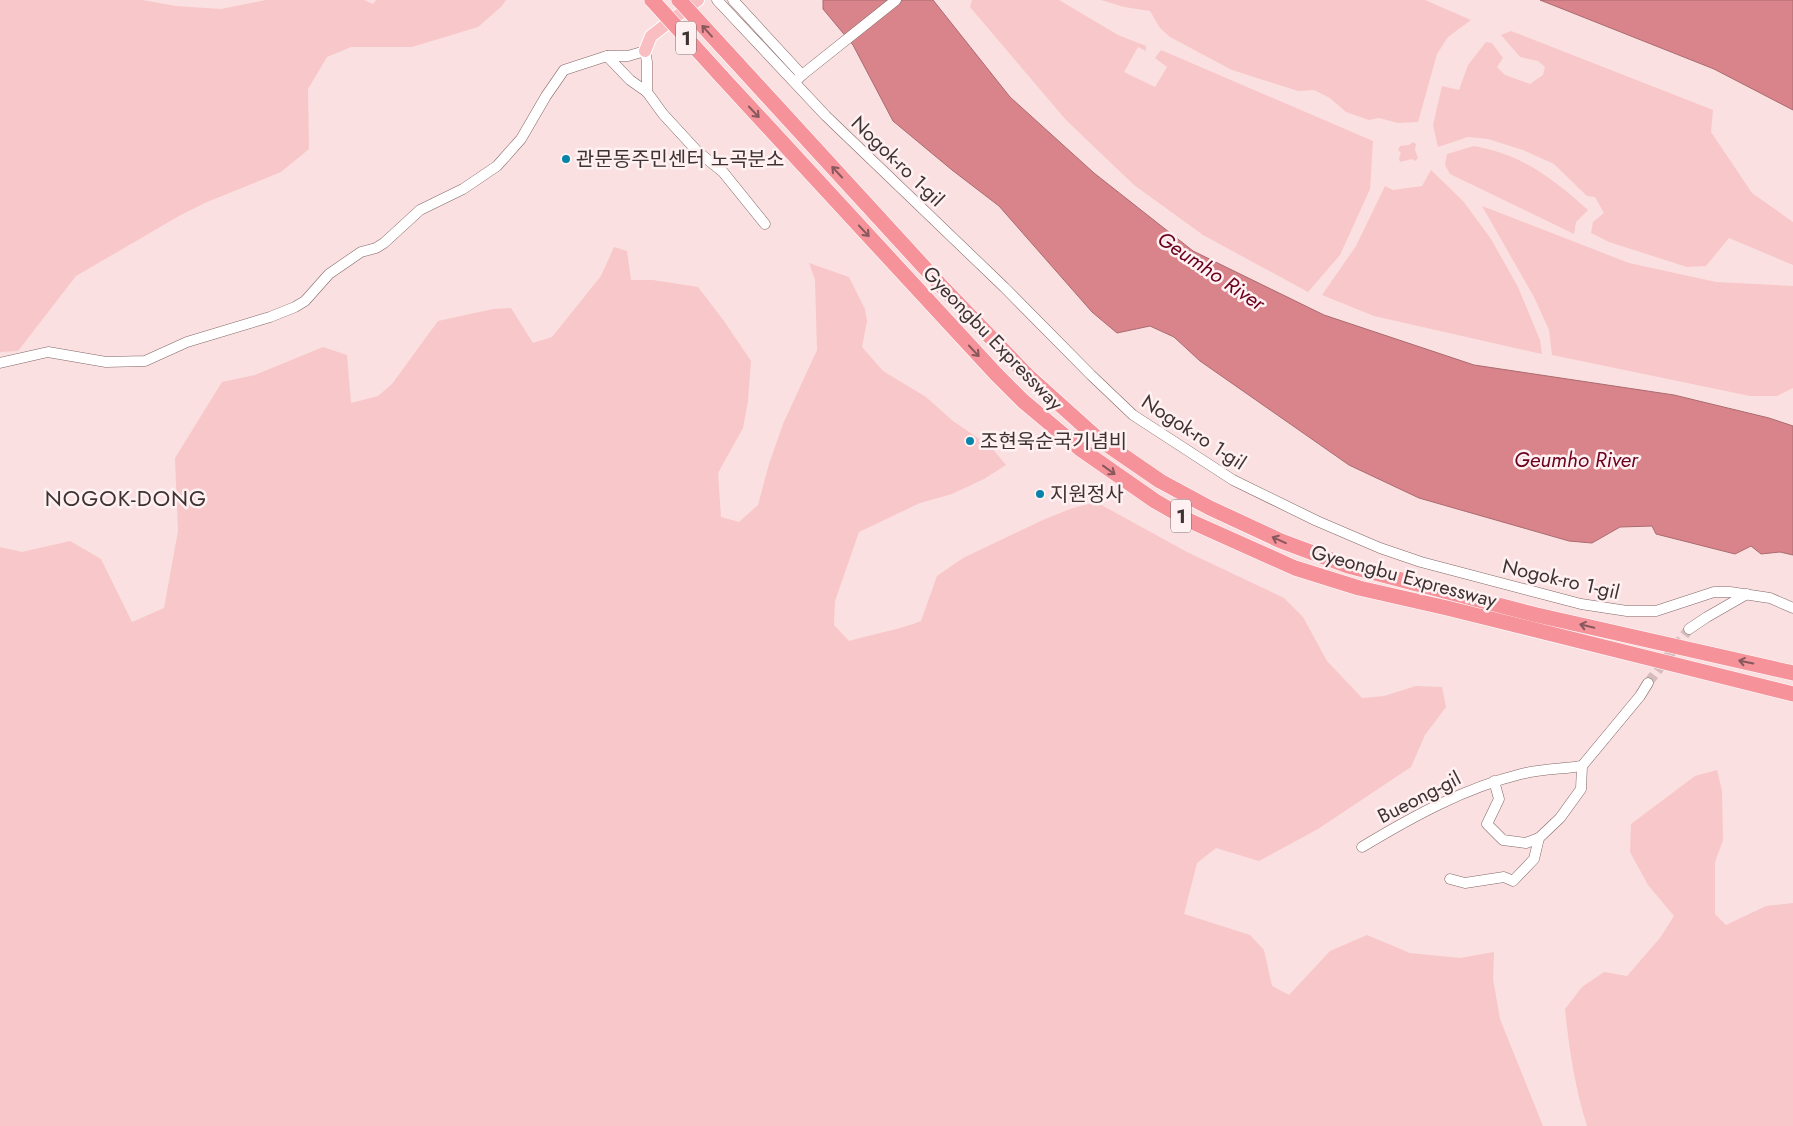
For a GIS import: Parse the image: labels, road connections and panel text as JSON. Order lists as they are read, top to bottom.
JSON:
{
  "streets": {
    "highway": ["1", "Gyeongbu Expressway"],
    "street": ["Nogok-ro 1-gil", "Bueong-gil"]
  },
  "districts": ["NOGOK-DONG"],
  "water": ["Geumho River"],
  "places": ["관문동주민센터 노곡분소", "조현욱순국기념비", "지원정사"]
}
